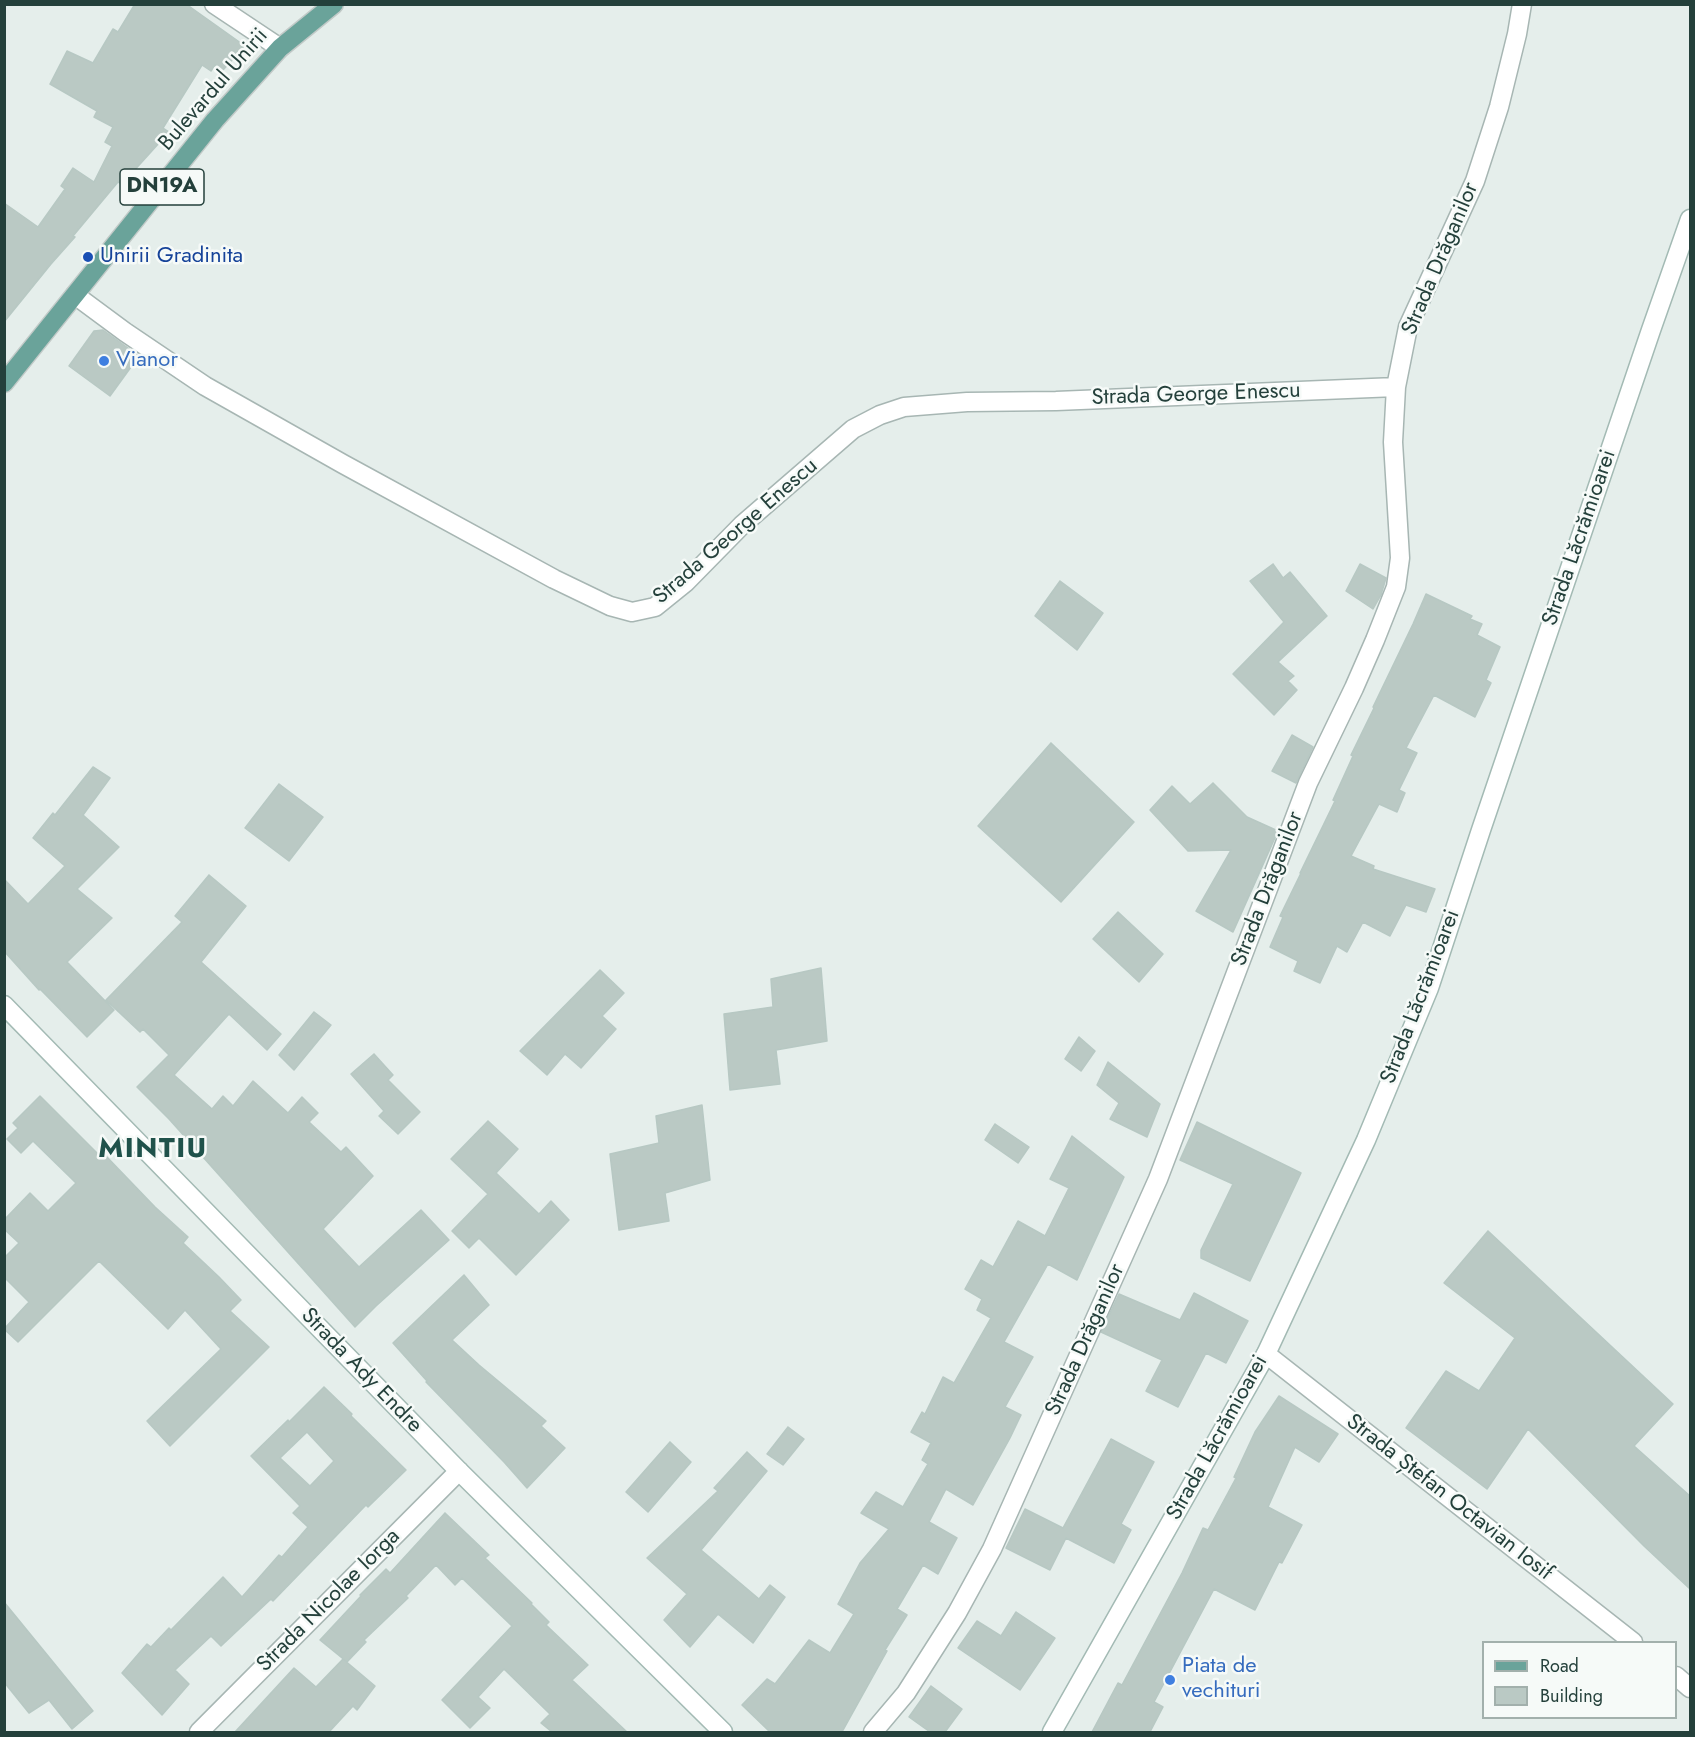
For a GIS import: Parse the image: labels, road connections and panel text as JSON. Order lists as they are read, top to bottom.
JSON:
{
  "streets": {
    "main road": ["Bulevardul Unirii", "DN19A"],
    "street": [
      "Strada Drăganilor",
      "Strada George Enescu",
      "Strada Lăcrămioarei",
      "Strada Ady Endre",
      "Strada Ștefan Octavian Iosif",
      "Strada Nicolae Iorga"
    ]
  },
  "crossings": [
    ["Bulevardul Unirii", "Strada George Enescu"],
    ["Strada Drăganilor", "Strada George Enescu"],
    ["Strada Lăcrămioarei", "Strada Ștefan Octavian Iosif"],
    ["Strada Ady Endre", "Strada Nicolae Iorga"]
  ],
  "districts": ["MINTIU"],
  "places": ["Unirii Gradinita", "Vianor", "Piata de vechituri"],
  "legend": ["Road", "Building"]
}
